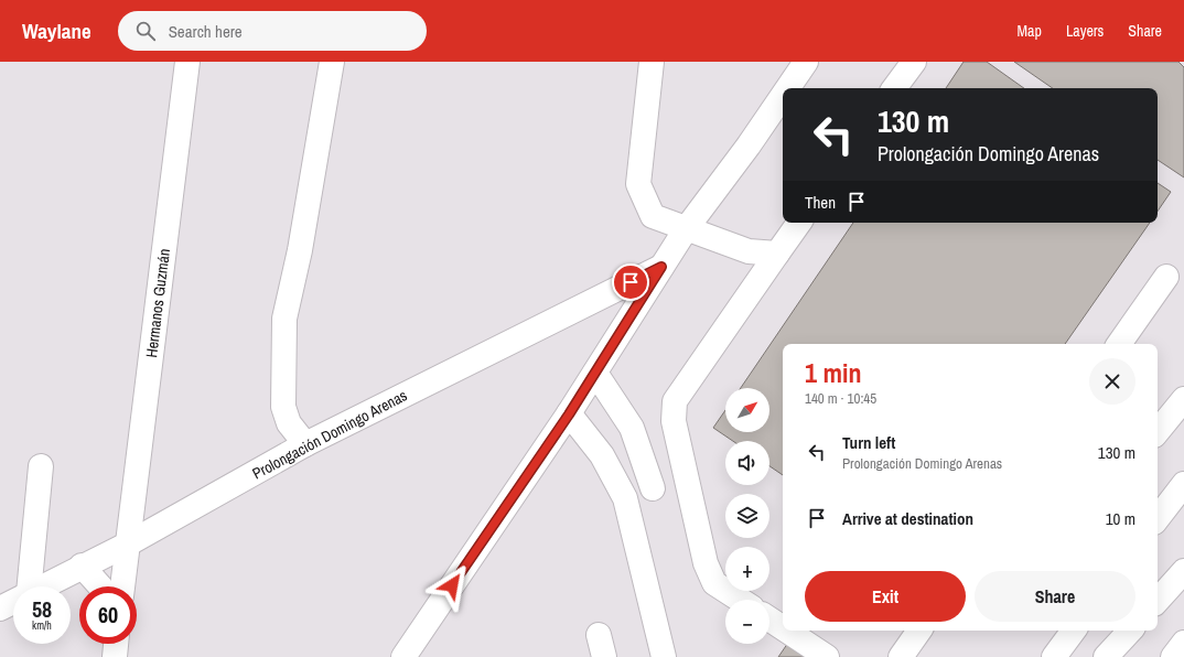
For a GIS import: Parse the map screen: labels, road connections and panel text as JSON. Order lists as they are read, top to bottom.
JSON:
{
  "streets": {
    "street": ["Hermanos Guzmán", "Prolongación Domingo Arenas"]
  },
  "crossings": [
    ["Hermanos Guzmán", "Prolongación Domingo Arenas"]
  ],
  "north": "top right",
  "page": {
    "header": "Waylane",
    "search": "Search here",
    "nav": ["Map", "Layers", "Share"],
    "turn": ["130 m", "Prolongación Domingo Arenas"],
    "then": "Then",
    "heading": ["1 min", "140 m · 10:45"],
    "map_buttons": ["+", "−"],
    "list": [
      {
        "name": "Turn left",
        "note": "Prolongación Domingo Arenas",
        "value": "130 m"
      },
      {
        "name": "Arrive at destination",
        "value": "10 m"
      }
    ],
    "buttons": ["Exit", "Share"],
    "speed": "58 km/h",
    "limit": "60"
  }
}
